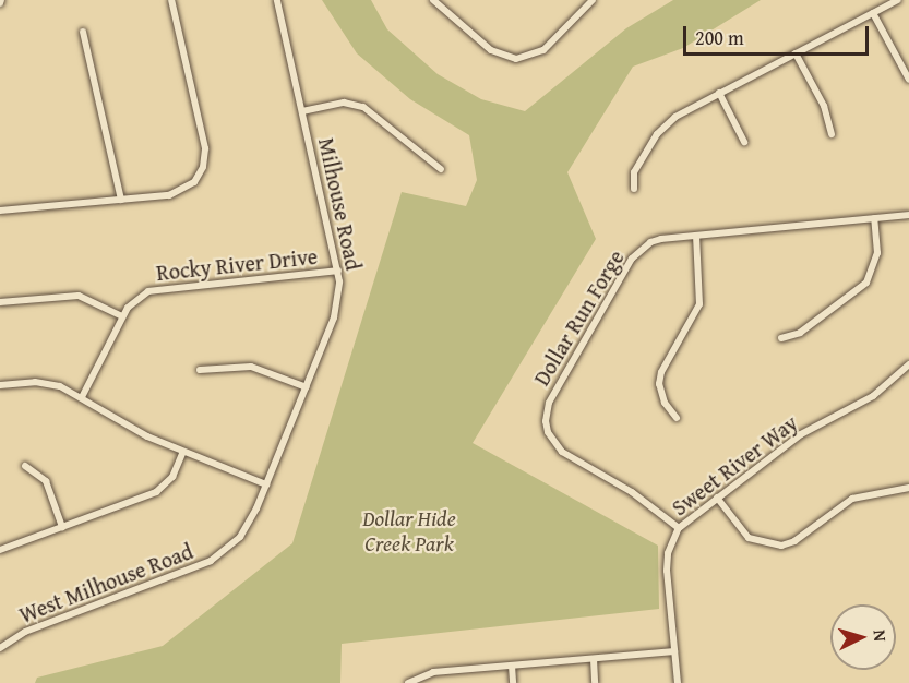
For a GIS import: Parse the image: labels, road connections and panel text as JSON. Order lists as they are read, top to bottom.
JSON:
{
  "streets": {
    "street": [
      "Milhouse Road",
      "Rocky River Drive",
      "Dollar Run Forge",
      "Sweet River Way",
      "West Milhouse Road"
    ]
  },
  "crossings": [
    ["Milhouse Road", "Rocky River Drive"],
    ["Milhouse Road", "West Milhouse Road"],
    ["Dollar Run Forge", "Sweet River Way"]
  ],
  "parks": ["Dollar Hide Creek Park"],
  "scale_bar": "200 m",
  "north": "right"
}
